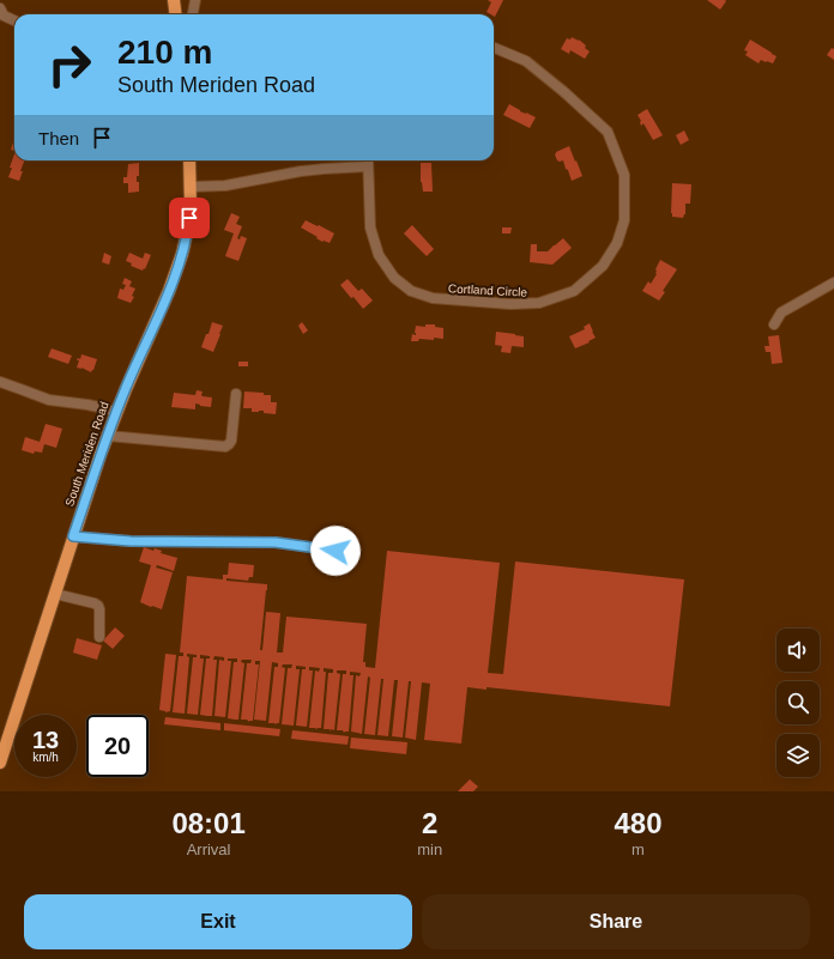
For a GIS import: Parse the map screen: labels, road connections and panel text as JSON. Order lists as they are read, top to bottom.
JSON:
{
  "streets": {
    "main road": ["South Meriden Road"],
    "street": ["Cortland Circle"]
  },
  "page": {
    "turn": ["210 m", "South Meriden Road"],
    "then": "Then",
    "speed": "13 km/h",
    "limit": "20",
    "eta": [
      "08:01",
      "Arrival",
      "2",
      "min",
      "480",
      "m"
    ],
    "buttons": ["Exit", "Share"]
  }
}
